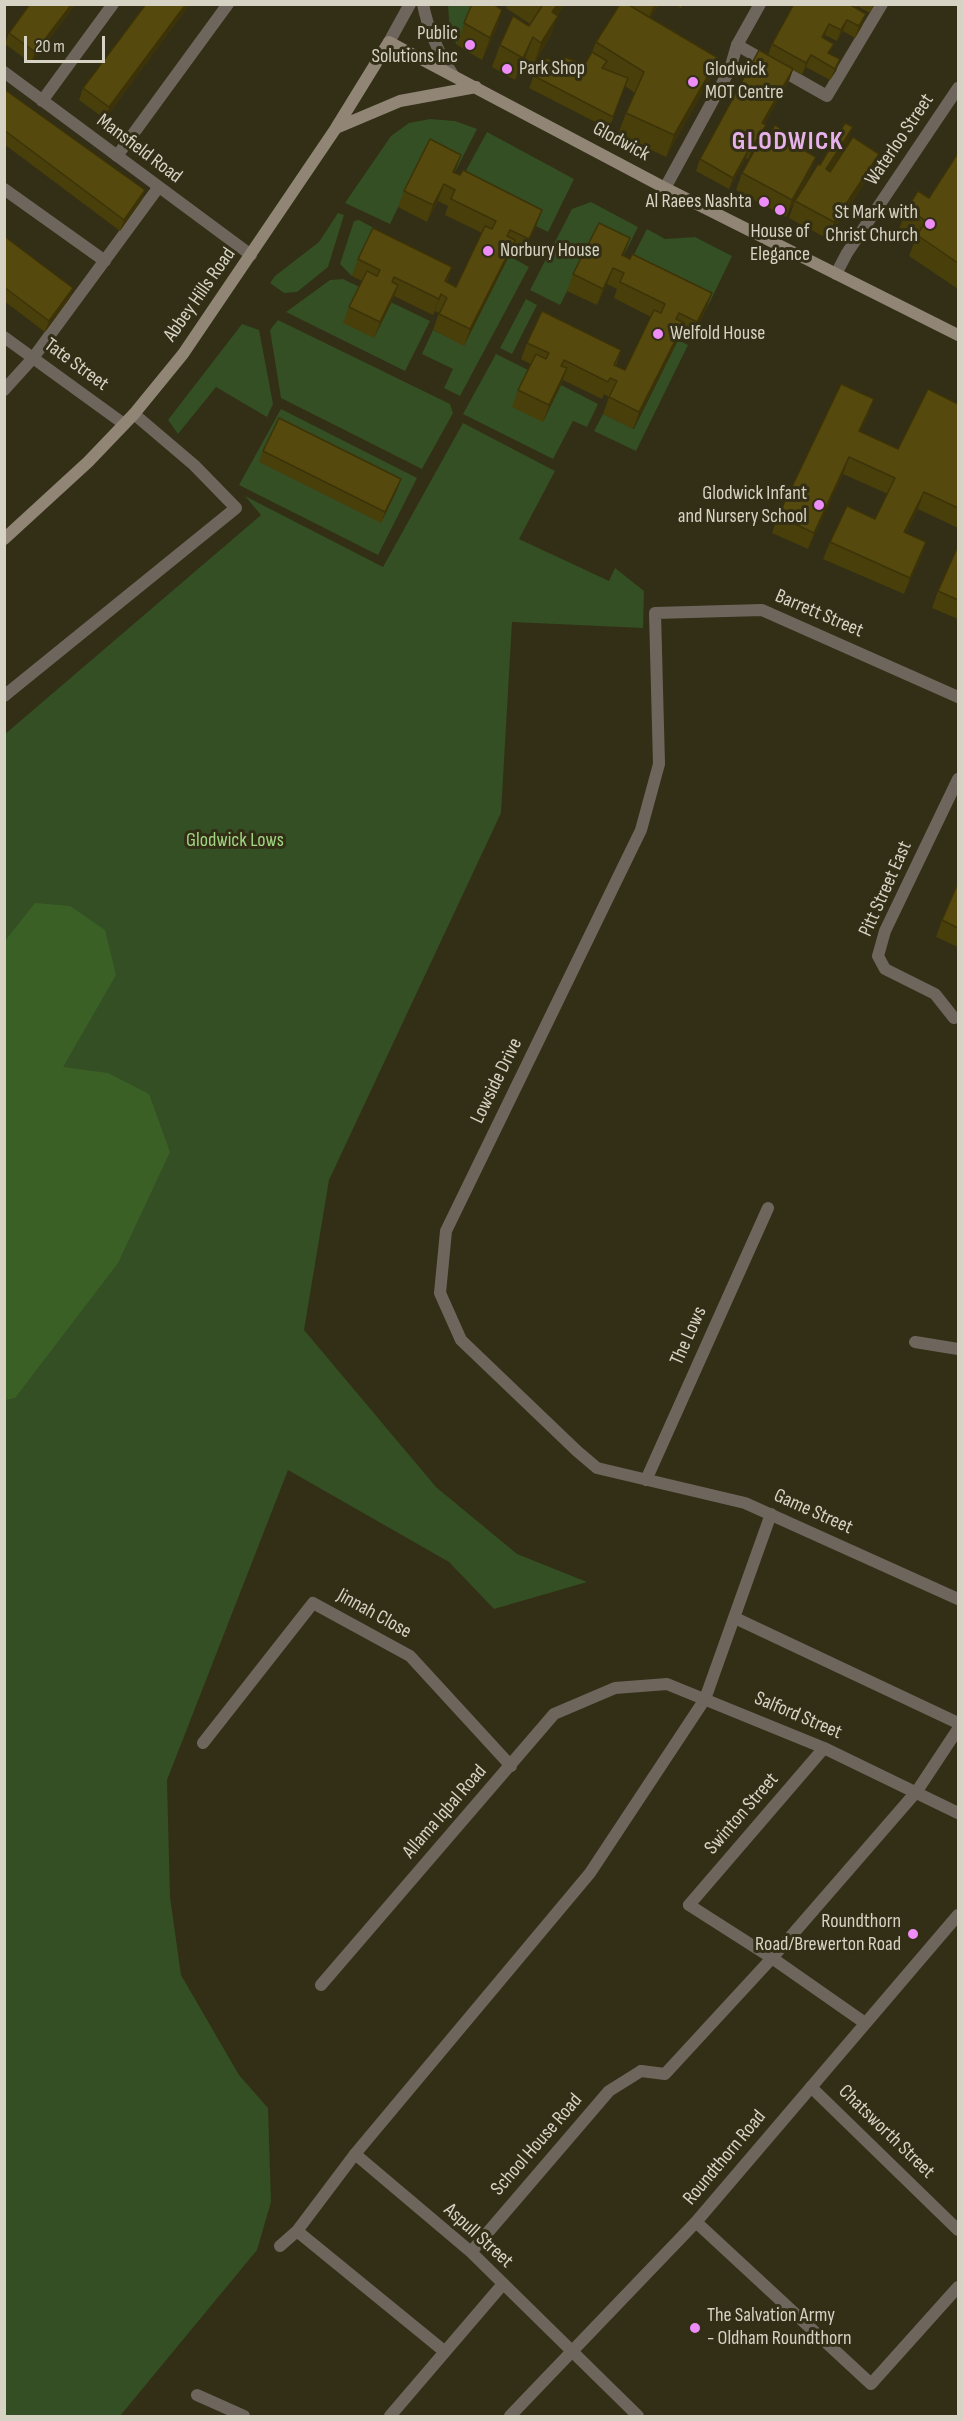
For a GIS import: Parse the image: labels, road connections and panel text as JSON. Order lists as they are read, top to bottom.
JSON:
{
  "streets": {
    "main road": ["Glodwick", "Abbey Hills Road"],
    "street": [
      "Waterloo Street",
      "Mansfield Road",
      "Tate Street",
      "Barrett Street",
      "Pitt Street East",
      "Lowside Drive",
      "The Lows",
      "Game Street",
      "Jinnah Close",
      "Salford Street",
      "Allama Iqbal Road",
      "Swinton Street",
      "Chatsworth Street",
      "School House Road",
      "Roundthorn Road",
      "Aspull Street"
    ]
  },
  "crossings": [
    ["Waterloo Street", "Glodwick"],
    ["Glodwick", "Abbey Hills Road"],
    ["Mansfield Road", "Abbey Hills Road"],
    ["Abbey Hills Road", "Tate Street"],
    ["Barrett Street", "Lowside Drive"],
    ["Lowside Drive", "The Lows"],
    ["Lowside Drive", "Game Street"],
    ["The Lows", "Game Street"],
    ["Jinnah Close", "Allama Iqbal Road"],
    ["Salford Street", "Allama Iqbal Road"],
    ["Salford Street", "Swinton Street"],
    ["Swinton Street", "School House Road"],
    ["Chatsworth Street", "Roundthorn Road"],
    ["School House Road", "Aspull Street"],
    ["Roundthorn Road", "Aspull Street"]
  ],
  "districts": ["GLODWICK"],
  "parks": ["Glodwick Lows"],
  "places": [
    "Public Solutions Inc",
    "Park Shop",
    "Glodwick MOT Centre",
    "Al Raees Nashta",
    "House of Elegance",
    "St Mark with Christ Church",
    "Norbury House",
    "Welfold House",
    "Glodwick Infant and Nursery School",
    "Roundthorn Road/Brewerton Road",
    "The Salvation Army - Oldham Roundthorn"
  ],
  "scale_bar": "20 m"
}
